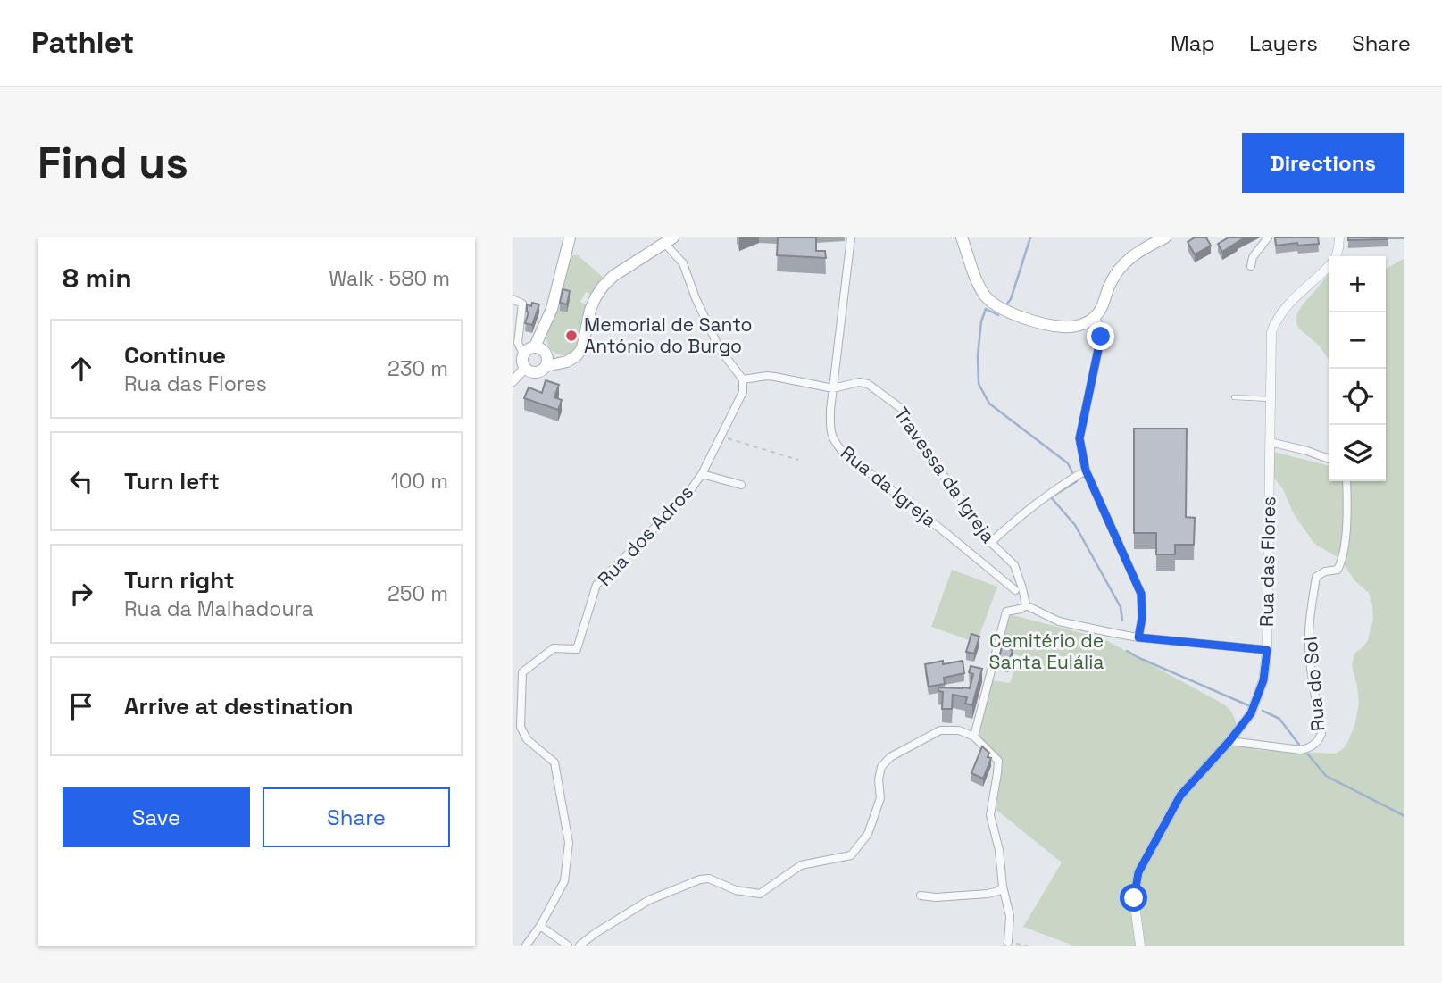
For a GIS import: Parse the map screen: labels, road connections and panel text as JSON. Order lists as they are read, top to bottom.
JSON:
{
  "streets": {
    "street": [
      "Travessa da Igreja",
      "Rua da Igreja",
      "Rua dos Adros",
      "Rua das Flores",
      "Rua do Sol"
    ]
  },
  "crossings": [
    ["Travessa da Igreja", "Rua da Igreja"],
    ["Rua das Flores", "Rua do Sol"]
  ],
  "parks": ["Cemitério de Santa Eulália"],
  "places": ["Memorial de Santo António do Burgo"],
  "page": {
    "header": "Pathlet",
    "nav": ["Map", "Layers", "Share"],
    "buttons": [
      "Directions",
      ["Save", "Share"]
    ],
    "title": "Find us",
    "heading": ["8 min", "Walk · 580 m"],
    "map_buttons": ["+", "−"],
    "list": [
      ["Continue", "Rua das Flores", "230 m"],
      ["Turn left", "100 m"],
      ["Turn right", "Rua da Malhadoura", "250 m"],
      "Arrive at destination"
    ]
  }
}
